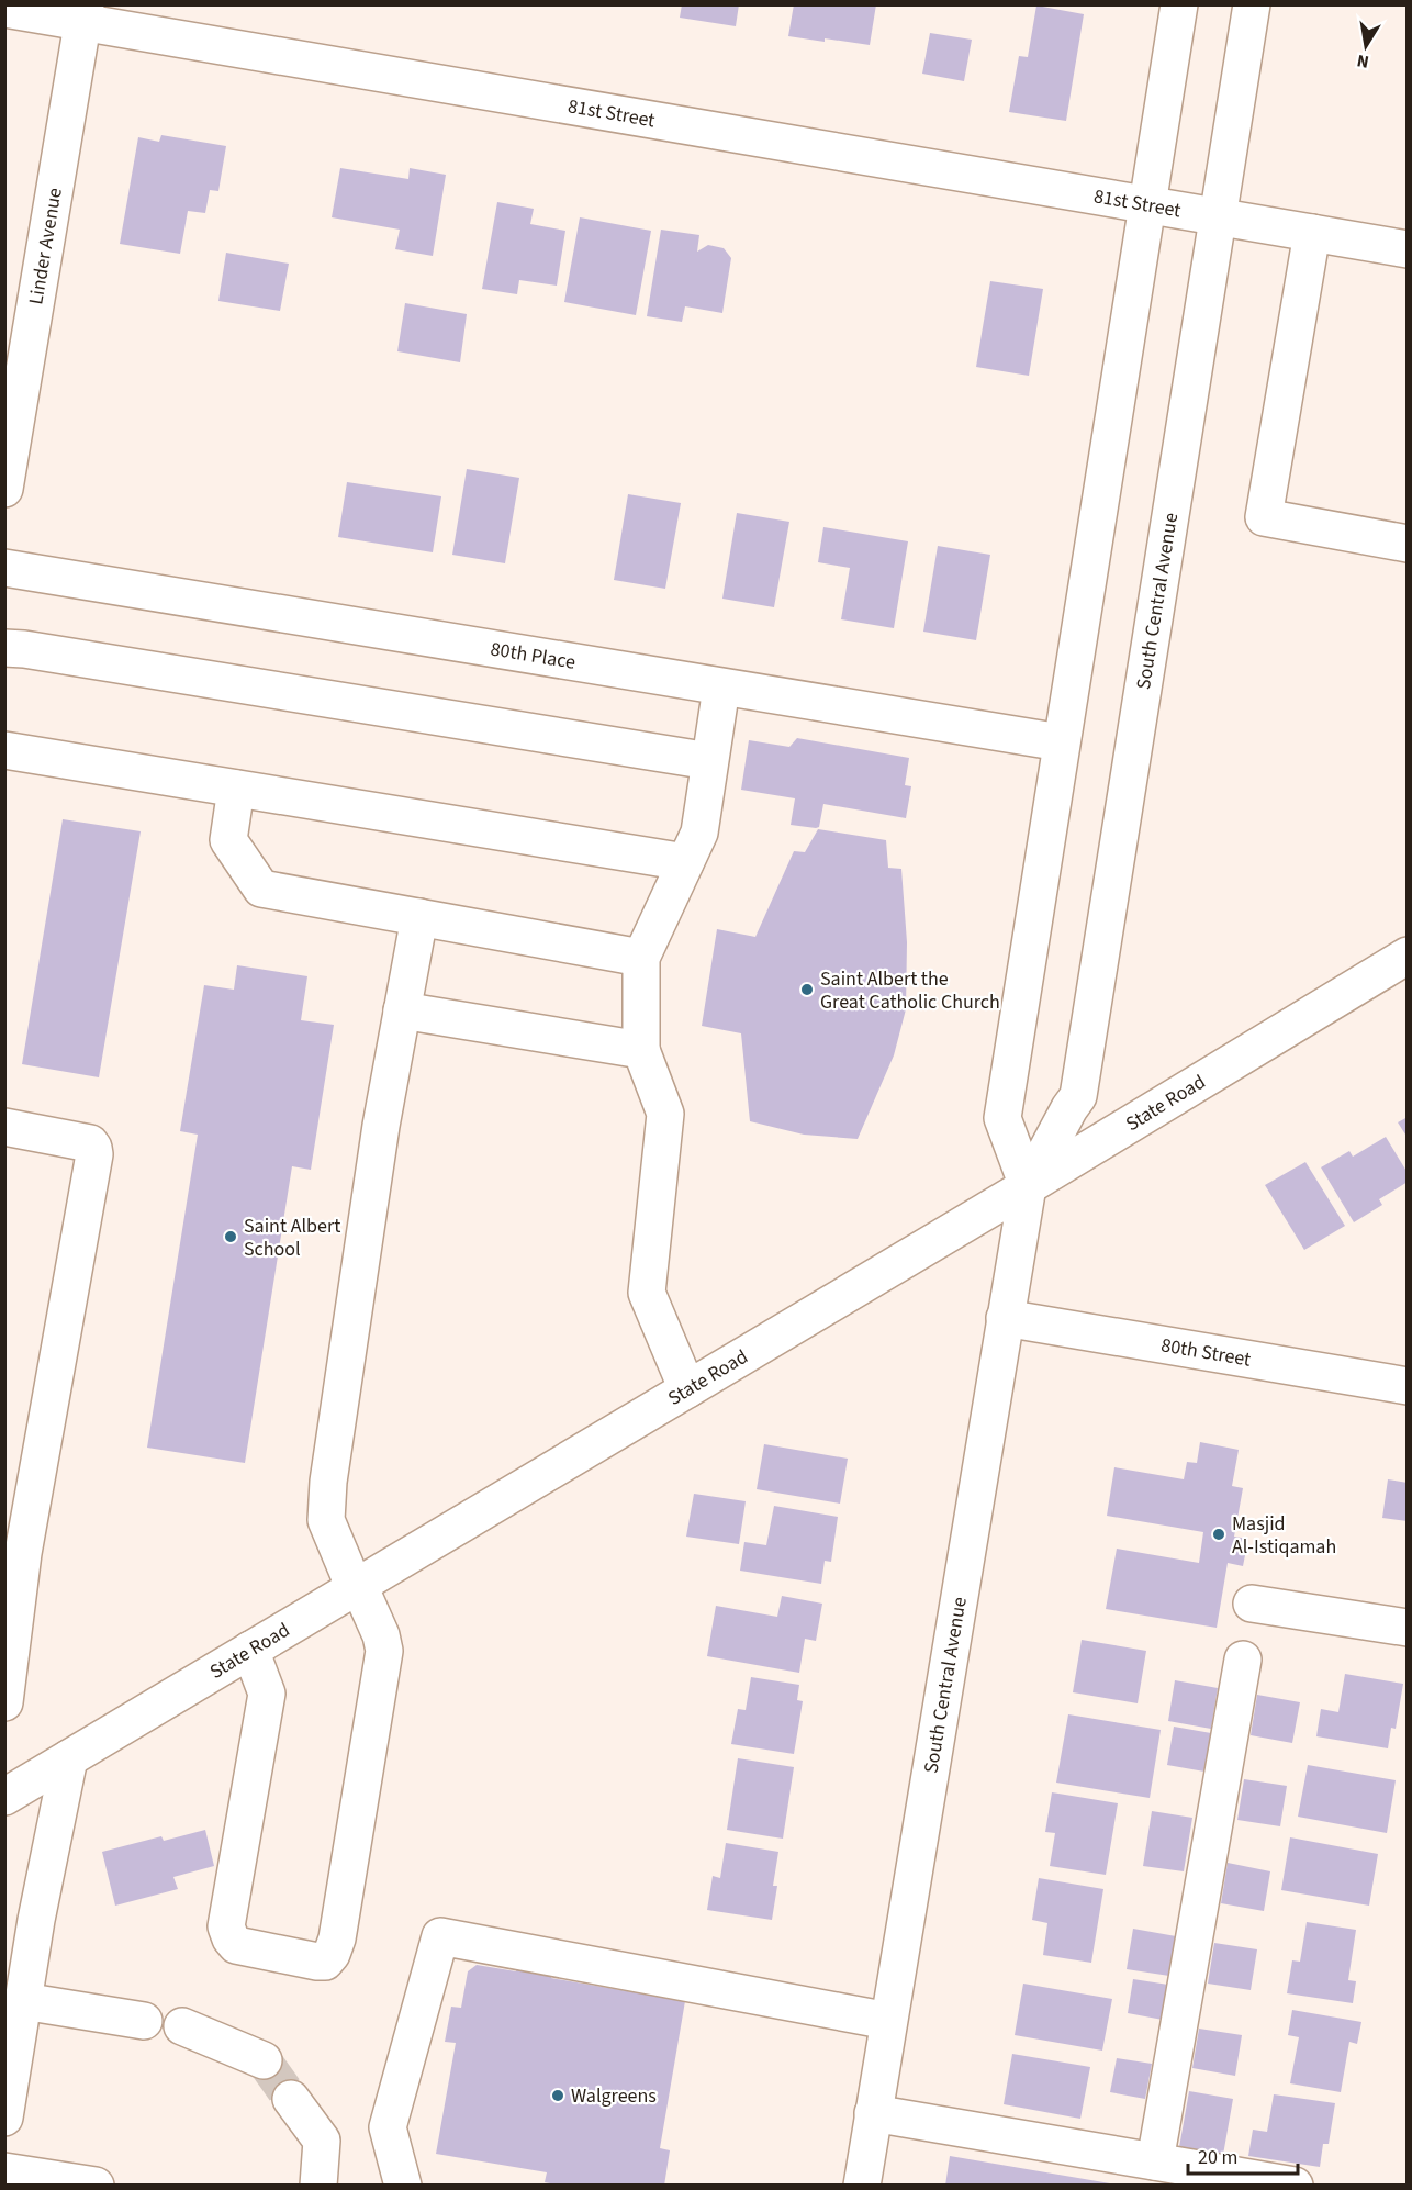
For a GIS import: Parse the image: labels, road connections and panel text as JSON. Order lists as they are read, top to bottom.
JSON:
{
  "streets": {
    "street": [
      "81st Street",
      "Linder Avenue",
      "South Central Avenue",
      "80th Place",
      "State Road",
      "80th Street"
    ]
  },
  "crossings": [
    ["81st Street", "Linder Avenue"],
    ["81st Street", "South Central Avenue"],
    ["South Central Avenue", "State Road"],
    ["South Central Avenue", "80th Street"]
  ],
  "places": [
    "Saint Albert the Great Catholic Church",
    "Saint Albert School",
    "Masjid Al-Istiqamah",
    "Walgreens"
  ],
  "scale_bar": "20 m",
  "north": "bottom"
}
